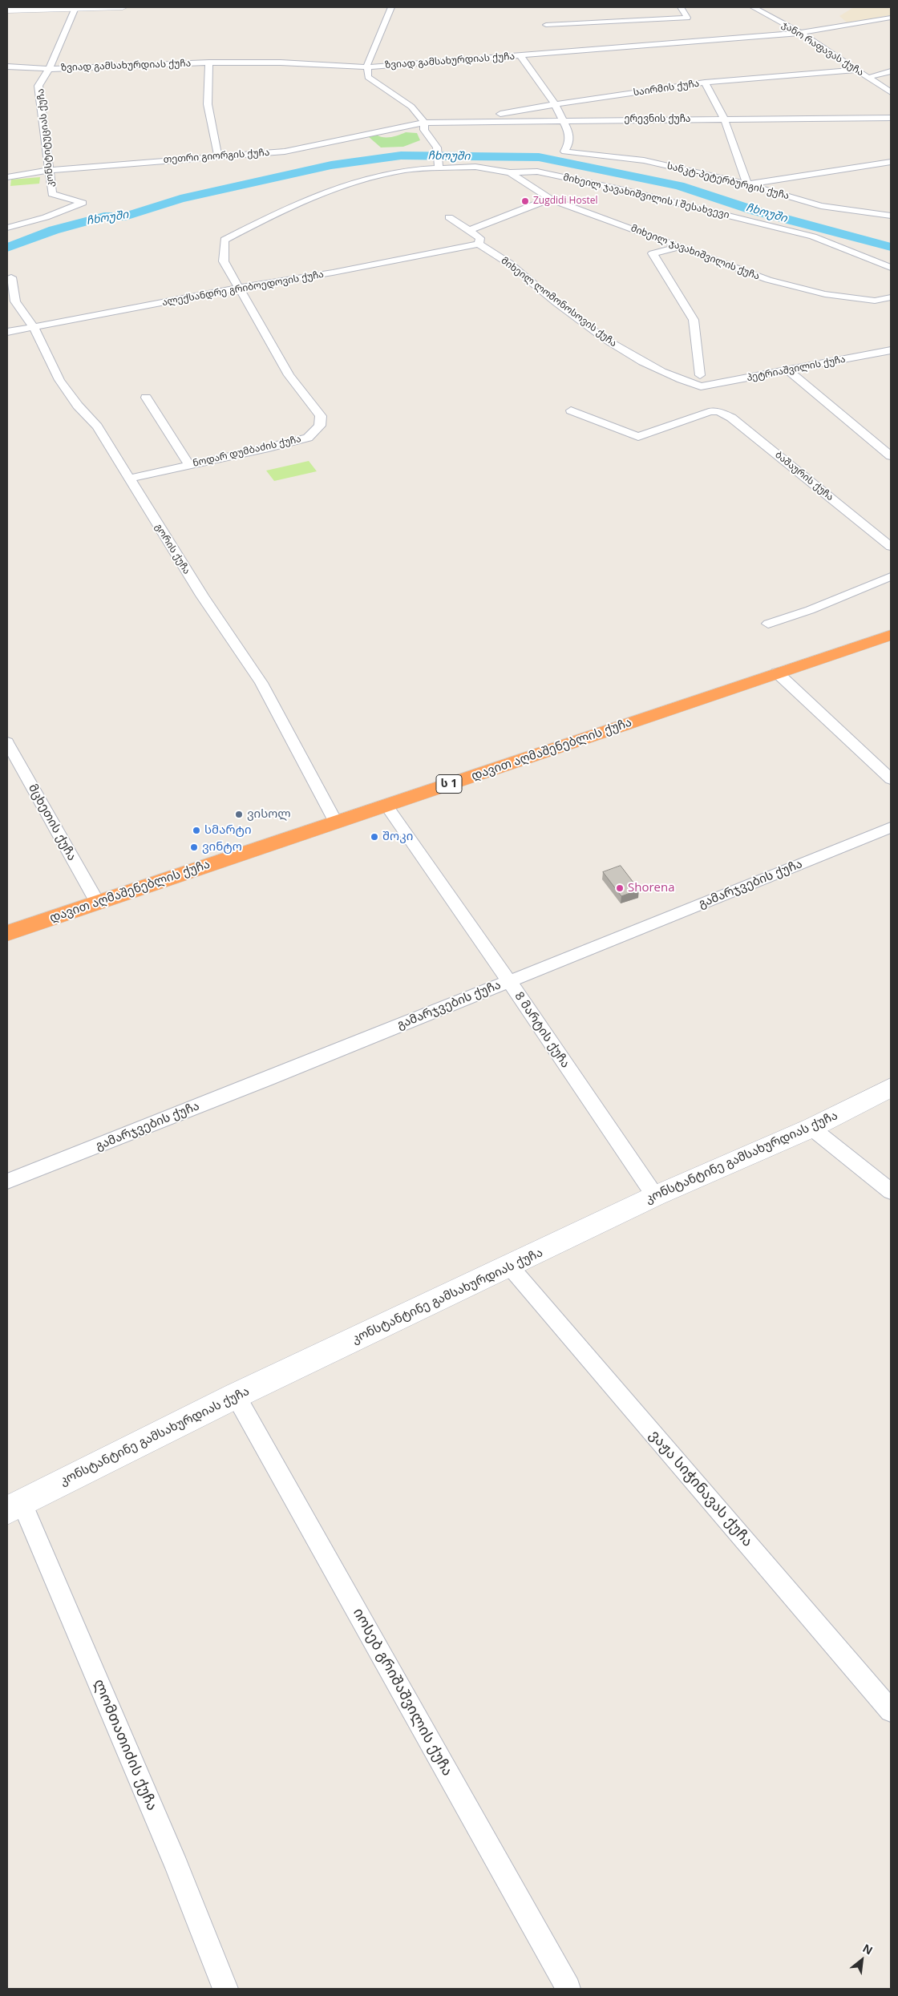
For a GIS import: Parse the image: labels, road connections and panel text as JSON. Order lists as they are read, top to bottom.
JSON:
{
  "streets": {
    "highway": ["დავით აღმაშენებლის ქუჩა", "ს 1"],
    "main road": ["კონსტანტინე გამსახურდიას ქუჩა"],
    "street": [
      "ჯანო რაფავას ქუჩა",
      "ზვიად გამსახურდიას ქუჩა",
      "საირმის ქუჩა",
      "ერევნის ქუჩა",
      "კონსტიტუციას ქუჩა",
      "თეთრი გიორგის ქუჩა",
      "სანკტ-პეტერბურგის ქუჩა",
      "მიხეილ ჯავახიშვილის I შესახვევი",
      "მიხეილ ჯავახიშვილის ქუჩა",
      "ალექსანდრე გრიბოედოვის ქუჩა",
      "მიხეილ ლომონოსოვის ქუჩა",
      "პეტრიაშვილის ქუჩა",
      "ნოდარ დუმბაძის ქუჩა",
      "ბაშაურის ქუჩა",
      "გორის ქუჩა",
      "მცხეთის ქუჩა",
      "გამარჯვების ქუჩა",
      "8 მარტის ქუჩა",
      "ვაჟა სიჭინავას ქუჩა",
      "იოსებ გრიშაშვილის ქუჩა",
      "ლომთათიძის ქუჩა"
    ]
  },
  "crossings": [
    ["ჯანო რაფავას ქუჩა", "ზვიად გამსახურდიას ქუჩა"],
    ["ჯანო რაფავას ქუჩა", "საირმის ქუჩა"],
    ["ზვიად გამსახურდიას ქუჩა", "კონსტიტუციას ქუჩა"],
    ["საირმის ქუჩა", "ერევნის ქუჩა"],
    ["ერევნის ქუჩა", "თეთრი გიორგის ქუჩა"],
    ["ერევნის ქუჩა", "სანკტ-პეტერბურგის ქუჩა"],
    ["კონსტიტუციას ქუჩა", "თეთრი გიორგის ქუჩა"],
    ["მიხეილ ჯავახიშვილის I შესახვევი", "მიხეილ ჯავახიშვილის ქუჩა"],
    ["ალექსანდრე გრიბოედოვის ქუჩა", "მიხეილ ლომონოსოვის ქუჩა"],
    ["ალექსანდრე გრიბოედოვის ქუჩა", "ნოდარ დუმბაძის ქუჩა"],
    ["ალექსანდრე გრიბოედოვის ქუჩა", "გორის ქუჩა"],
    ["მიხეილ ლომონოსოვის ქუჩა", "პეტრიაშვილის ქუჩა"],
    ["ნოდარ დუმბაძის ქუჩა", "გორის ქუჩა"],
    ["გორის ქუჩა", "დავით აღმაშენებლის ქუჩა"],
    ["დავით აღმაშენებლის ქუჩა", "მცხეთის ქუჩა"],
    ["დავით აღმაშენებლის ქუჩა", "8 მარტის ქუჩა"],
    ["გამარჯვების ქუჩა", "8 მარტის ქუჩა"],
    ["8 მარტის ქუჩა", "კონსტანტინე გამსახურდიას ქუჩა"],
    ["კონსტანტინე გამსახურდიას ქუჩა", "ვაჟა სიჭინავას ქუჩა"],
    ["კონსტანტინე გამსახურდიას ქუჩა", "იოსებ გრიშაშვილის ქუჩა"],
    ["კონსტანტინე გამსახურდიას ქუჩა", "ლომთათიძის ქუჩა"]
  ],
  "water": ["ჩხოუში"],
  "places": [
    "Zugdidi Hostel",
    "ვისოლ",
    "სმარტი",
    "შოკი",
    "ვინტო",
    "Shorena"
  ],
  "north": "top right"
}
